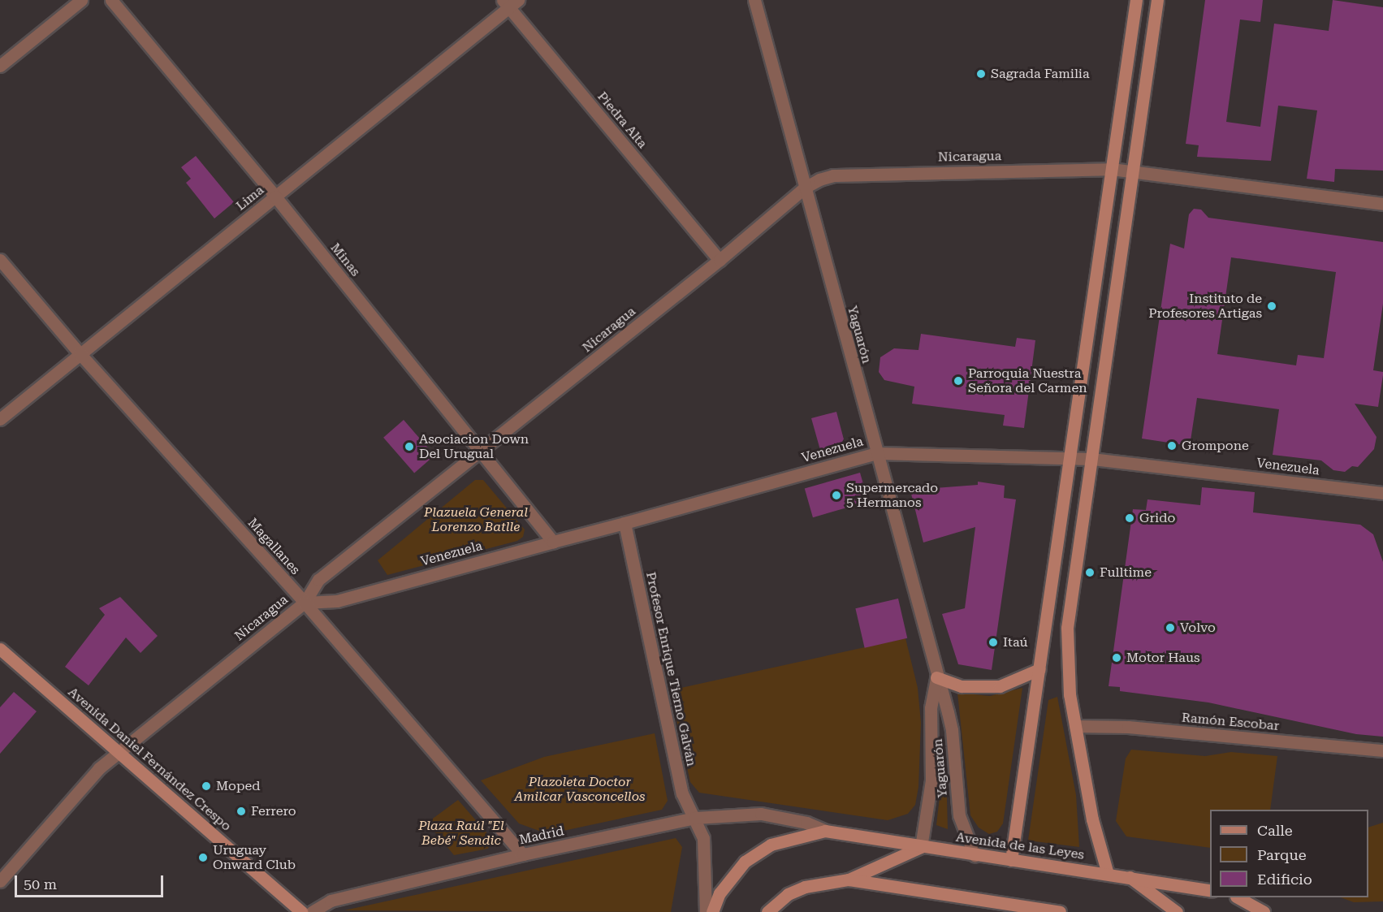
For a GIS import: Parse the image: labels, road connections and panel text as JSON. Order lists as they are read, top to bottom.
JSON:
{
  "streets": {
    "main road": ["Avenida Daniel Fernández Crespo", "Avenida de las Leyes"],
    "street": [
      "Piedra Alta",
      "Nicaragua",
      "Lima",
      "Minas",
      "Yaguarón",
      "Venezuela",
      "Magallanes",
      "Profesor Enrique Tierno Galván",
      "Ramón Escobar",
      "Madrid"
    ]
  },
  "crossings": [
    ["Piedra Alta", "Nicaragua"],
    ["Piedra Alta", "Lima"],
    ["Nicaragua", "Minas"],
    ["Nicaragua", "Yaguarón"],
    ["Nicaragua", "Venezuela"],
    ["Nicaragua", "Magallanes"],
    ["Nicaragua", "Avenida Daniel Fernández Crespo"],
    ["Lima", "Minas"],
    ["Lima", "Magallanes"],
    ["Minas", "Venezuela"],
    ["Yaguarón", "Venezuela"],
    ["Yaguarón", "Avenida de las Leyes"],
    ["Venezuela", "Magallanes"],
    ["Venezuela", "Profesor Enrique Tierno Galván"],
    ["Magallanes", "Madrid"],
    ["Profesor Enrique Tierno Galván", "Madrid"],
    ["Profesor Enrique Tierno Galván", "Avenida de las Leyes"],
    ["Madrid", "Avenida de las Leyes"]
  ],
  "parks": ["Plazuela General Lorenzo Batlle", "Plazoleta Doctor Amilcar Vasconcellos", "Plaza Raúl \"El Bebé\" Sendic"],
  "places": [
    "Sagrada Familia",
    "Instituto de Profesores Artigas",
    "Parroquia Nuestra Señora del Carmen",
    "Grompone",
    "Asociacion Down Del Urugual",
    "Supermercado 5 Hermanos",
    "Grido",
    "Fulltime",
    "Volvo",
    "Itaú",
    "Motor Haus",
    "Moped",
    "Ferrero",
    "Uruguay Onward Club"
  ],
  "legend": ["Calle", "Parque", "Edificio"],
  "scale_bar": "50 m"
}
